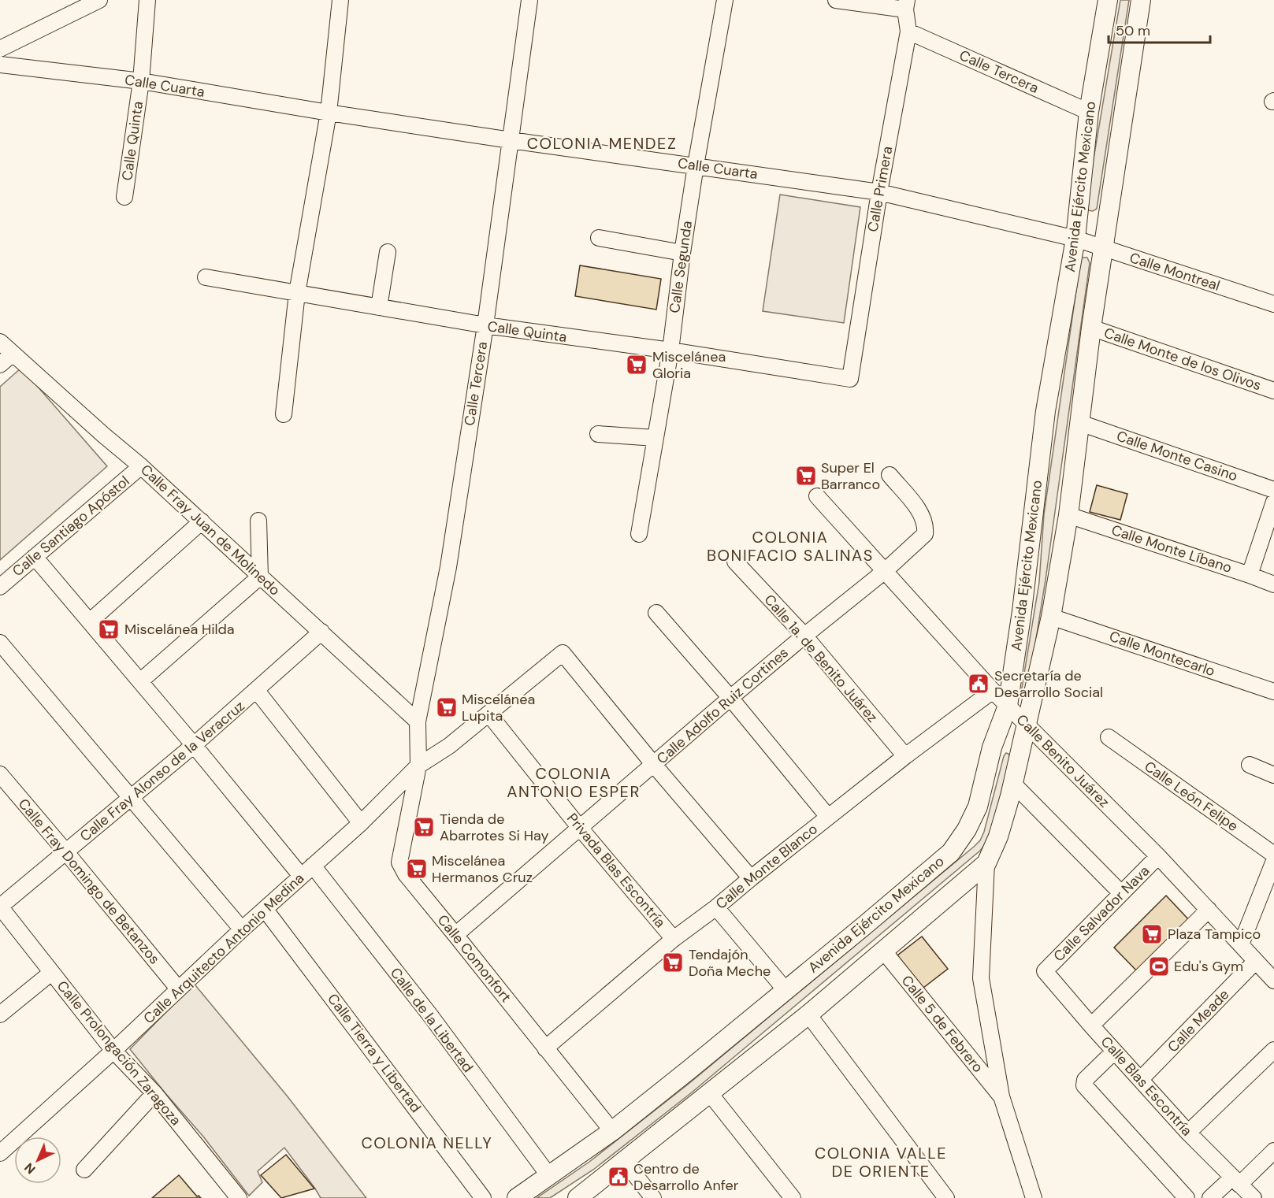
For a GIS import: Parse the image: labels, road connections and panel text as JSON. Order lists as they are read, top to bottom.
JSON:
{
  "streets": {
    "main road": ["Avenida Ejército Mexicano"],
    "street": [
      "Calle Tercera",
      "Calle Cuarta",
      "Calle Quinta",
      "Calle Primera",
      "Calle Segunda",
      "Calle Montreal",
      "Calle Monte de los Olivos",
      "Calle Monte Casino",
      "Calle Santiago Apóstol",
      "Calle Fray Juan de Molinedo",
      "Calle Monte Líbano",
      "Calle Montecarlo",
      "Calle 1a. de Benito Juárez",
      "Calle Adolfo Ruiz Cortines",
      "Calle Benito Juárez",
      "Calle Fray Alonso de la Veracruz",
      "Calle León Felipe",
      "Calle Monte Blanco",
      "Privada Blas Escontría",
      "Calle Fray Domingo de Betanzos",
      "Calle Salvador Nava",
      "Calle Arquitecto Antonio Medina",
      "Calle Comonfort",
      "Calle de la Libertad",
      "Calle Meade",
      "Calle 5 de Febrero",
      "Calle Prolongación Zaragoza",
      "Calle Tierra y Libertad",
      "Calle Blas Escontría"
    ]
  },
  "crossings": [
    ["Calle Tercera", "Calle Cuarta"],
    ["Calle Tercera", "Calle Quinta"],
    ["Calle Tercera", "Avenida Ejército Mexicano"],
    ["Calle Tercera", "Calle Primera"],
    ["Calle Tercera", "Calle Fray Juan de Molinedo"],
    ["Calle Tercera", "Calle Arquitecto Antonio Medina"],
    ["Calle Tercera", "Calle Comonfort"],
    ["Calle Cuarta", "Calle Quinta"],
    ["Calle Cuarta", "Avenida Ejército Mexicano"],
    ["Calle Cuarta", "Calle Primera"],
    ["Calle Cuarta", "Calle Segunda"],
    ["Calle Cuarta", "Calle Montreal"],
    ["Calle Quinta", "Calle Primera"],
    ["Calle Quinta", "Calle Segunda"],
    ["Avenida Ejército Mexicano", "Calle Montreal"],
    ["Avenida Ejército Mexicano", "Calle Monte de los Olivos"],
    ["Avenida Ejército Mexicano", "Calle Monte Casino"],
    ["Avenida Ejército Mexicano", "Calle Monte Líbano"],
    ["Avenida Ejército Mexicano", "Calle Montecarlo"],
    ["Avenida Ejército Mexicano", "Calle Benito Juárez"],
    ["Avenida Ejército Mexicano", "Calle Comonfort"],
    ["Avenida Ejército Mexicano", "Calle de la Libertad"],
    ["Avenida Ejército Mexicano", "Calle 5 de Febrero"],
    ["Calle Santiago Apóstol", "Calle Fray Juan de Molinedo"],
    ["Calle Santiago Apóstol", "Calle de la Libertad"],
    ["Calle Fray Juan de Molinedo", "Calle Fray Alonso de la Veracruz"],
    ["Calle 1a. de Benito Juárez", "Calle Adolfo Ruiz Cortines"],
    ["Calle 1a. de Benito Juárez", "Calle Monte Blanco"],
    ["Calle Adolfo Ruiz Cortines", "Calle Benito Juárez"],
    ["Calle Adolfo Ruiz Cortines", "Privada Blas Escontría"],
    ["Calle Adolfo Ruiz Cortines", "Calle Arquitecto Antonio Medina"],
    ["Calle Adolfo Ruiz Cortines", "Calle Comonfort"],
    ["Calle Benito Juárez", "Calle Monte Blanco"],
    ["Calle Benito Juárez", "Calle Salvador Nava"],
    ["Calle Benito Juárez", "Calle Meade"],
    ["Calle Fray Alonso de la Veracruz", "Calle Fray Domingo de Betanzos"],
    ["Calle Fray Alonso de la Veracruz", "Calle de la Libertad"],
    ["Calle Fray Alonso de la Veracruz", "Calle Prolongación Zaragoza"],
    ["Calle Monte Blanco", "Privada Blas Escontría"],
    ["Calle Monte Blanco", "Calle Comonfort"],
    ["Privada Blas Escontría", "Calle Arquitecto Antonio Medina"],
    ["Calle Fray Domingo de Betanzos", "Calle Arquitecto Antonio Medina"],
    ["Calle Salvador Nava", "Calle Blas Escontría"],
    ["Calle Arquitecto Antonio Medina", "Calle Comonfort"],
    ["Calle Arquitecto Antonio Medina", "Calle de la Libertad"],
    ["Calle Arquitecto Antonio Medina", "Calle Prolongación Zaragoza"],
    ["Calle Arquitecto Antonio Medina", "Calle Tierra y Libertad"],
    ["Calle Meade", "Calle Blas Escontría"]
  ],
  "districts": [
    "COLONIA MENDEZ",
    "COLONIA BONIFACIO SALINAS",
    "COLONIA ANTONIO ESPER",
    "COLONIA NELLY",
    "COLONIA VALLE DE ORIENTE"
  ],
  "places": {
    "supermarket": [
      "Miscelánea Gloria",
      "Super El Barranco",
      "Miscelánea Hilda",
      "Miscelánea Lupita",
      "Tienda de Abarrotes Si Hay",
      "Miscelánea Hermanos Cruz",
      "Plaza Tampico",
      "Tendajón Doña Meche"
    ],
    "public building": ["Secretaría de Desarrollo Social", "Centro de Desarrollo Anfer"],
    "sports": ["Edu's Gym"]
  },
  "scale_bar": "50 m",
  "north": "bottom left"
}
